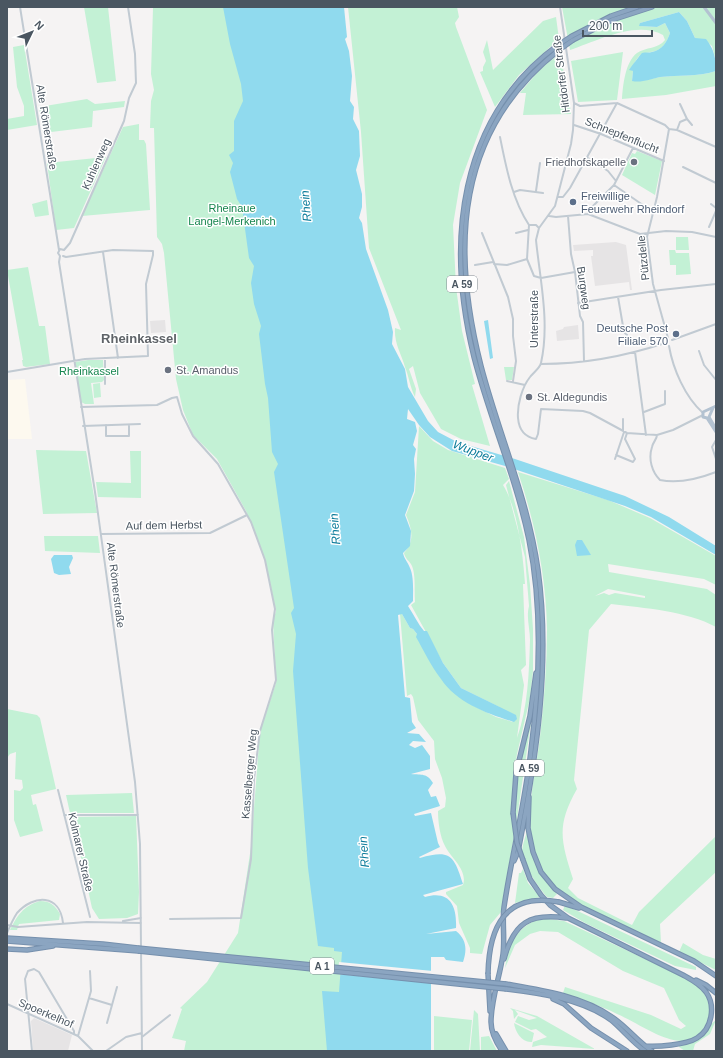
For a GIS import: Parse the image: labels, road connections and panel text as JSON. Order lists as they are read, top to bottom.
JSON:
{
  "streets": {
    "highway": ["A 59", "A 1"],
    "street": [
      "Hitdorfer Straße",
      "Alte Römerstraße",
      "Schnepfenflucht",
      "Kuhlenweg",
      "Pützdelle",
      "Burgweg",
      "Unterstraße",
      "Auf dem Herbst",
      "Kasselberger Weg",
      "Kolmarer Straße",
      "Spoerkelhof"
    ]
  },
  "crossings": [
    ["Hitdorfer Straße", "Schnepfenflucht"],
    ["Hitdorfer Straße", "Unterstraße"],
    ["Alte Römerstraße", "Kuhlenweg"],
    ["Alte Römerstraße", "Auf dem Herbst"],
    ["Alte Römerstraße", "Kasselberger Weg"],
    ["Schnepfenflucht", "Pützdelle"],
    ["Auf dem Herbst", "Kasselberger Weg"]
  ],
  "districts": ["Rheinkassel"],
  "water": ["Rhein", "Wupper"],
  "parks": ["Rheinaue Langel-Merkenich", "Rheinkassel"],
  "places": [
    "Friedhofskapelle",
    "Freiwillige Feuerwehr Rheindorf",
    "Deutsche Post Filiale 570",
    "St. Amandus",
    "St. Aldegundis"
  ],
  "scale_bar": "200 m",
  "north": "top right"
}
